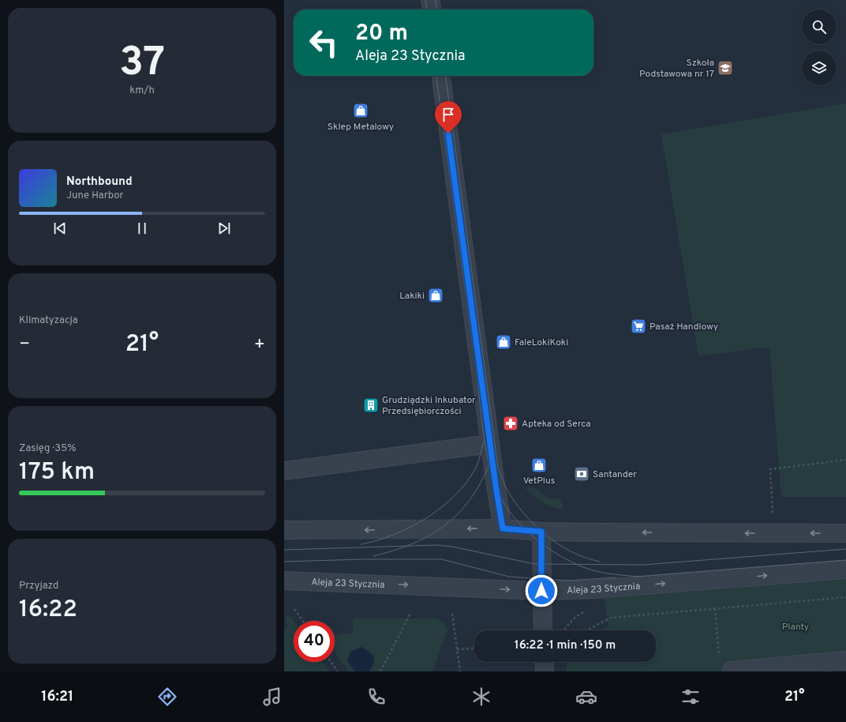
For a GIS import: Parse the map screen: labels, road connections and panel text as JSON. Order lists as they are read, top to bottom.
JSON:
{
  "streets": {
    "street": ["Aleja 23 Stycznia"]
  },
  "parks": ["Planty"],
  "places": {
    "school or university": ["Szkoła Podstawowa nr 17"],
    "shop": [
      "Sklep Metalowy",
      "Lakiki",
      "FaleLokiKoki",
      "VetPlus"
    ],
    "supermarket": ["Pasaż Handlowy"],
    "building": ["Grudziądzki Inkubator Przedsiębiorczości"],
    "pharmacy": ["Apteka od Serca"],
    "bank": ["Santander"]
  },
  "page": {
    "tile": [
      ["37", "km/h"],
      "Klimatyzacja",
      ["Zasięg · 35%", "175 km"],
      ["Przyjazd", "16:22"]
    ],
    "turn": ["20 m", "Aleja 23 Stycznia"],
    "song": ["Northbound", "June Harbor"],
    "heat": ["−", "21°", "+"],
    "limit": "40",
    "trip": "16:22 · 1 min · 150 m",
    "tabs": ["16:21", "21°"]
  }
}
